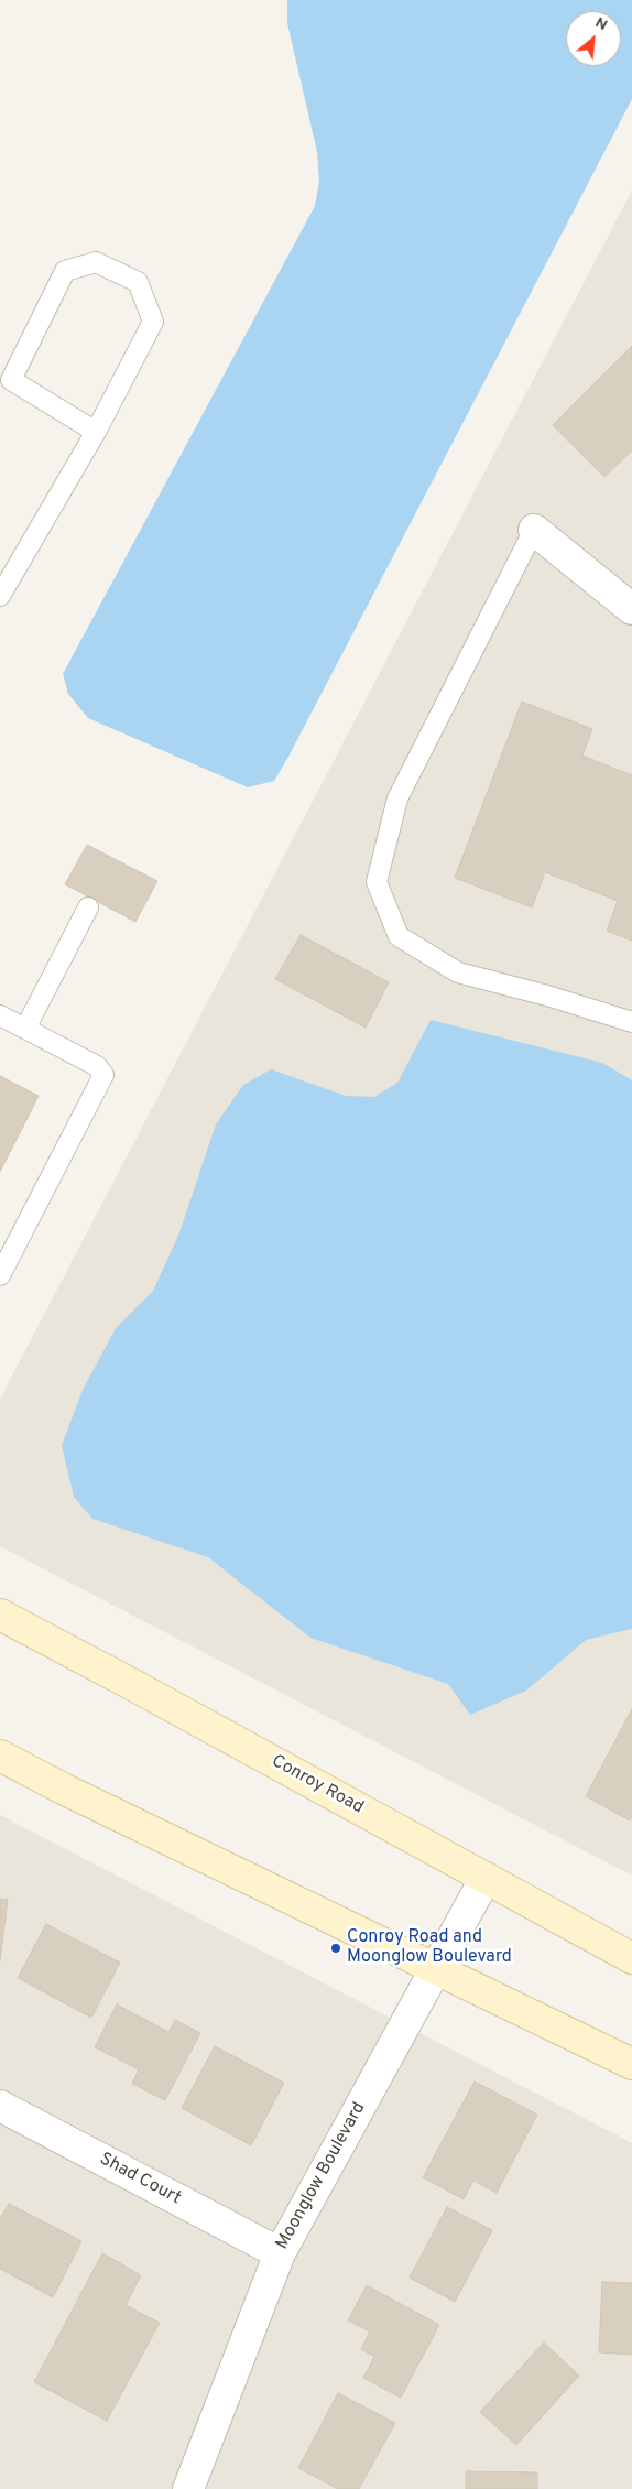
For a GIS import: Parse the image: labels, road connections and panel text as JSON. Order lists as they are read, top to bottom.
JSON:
{
  "streets": {
    "main road": ["Conroy Road"],
    "street": ["Moonglow Boulevard", "Shad Court"]
  },
  "crossings": [
    ["Conroy Road", "Moonglow Boulevard"],
    ["Moonglow Boulevard", "Shad Court"]
  ],
  "places": ["Conroy Road and Moonglow Boulevard"],
  "north": "top right"
}
